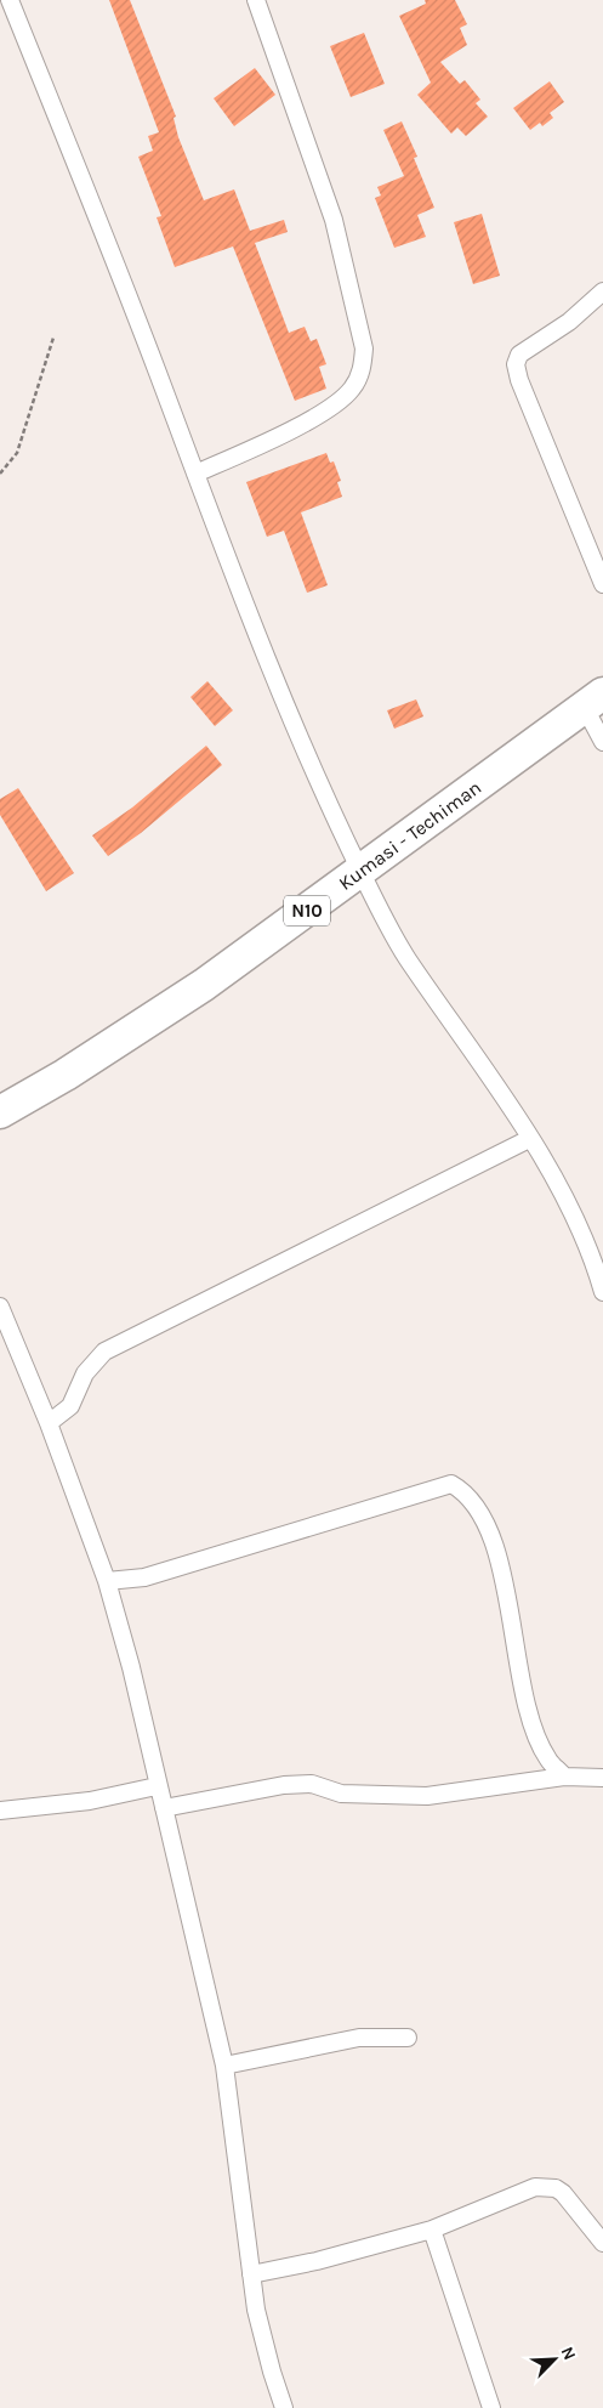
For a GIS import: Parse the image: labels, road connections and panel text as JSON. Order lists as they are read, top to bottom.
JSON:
{
  "streets": {
    "highway": ["Kumasi - Techiman", "N10"]
  },
  "north": "top right"
}
